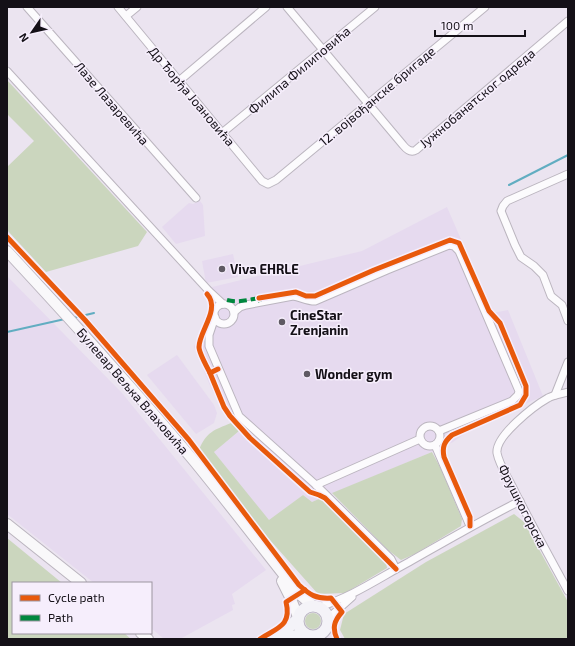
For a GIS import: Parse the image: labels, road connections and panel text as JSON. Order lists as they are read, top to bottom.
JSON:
{
  "streets": {
    "main road": ["Булевар Вељка Влаховића"],
    "street": [
      "Филипа Филиповића",
      "Др Ђорђа Јоановића",
      "12. војвођанске бригаде",
      "Јужнобанатског одреда",
      "Лазе Лазаревића",
      "Фрушкогорска"
    ]
  },
  "crossings": [
    ["Филипа Филиповића", "Др Ђорђа Јоановића"],
    ["Др Ђорђа Јоановића", "12. војвођанске бригаде"],
    ["12. војвођанске бригаде", "Јужнобанатског одреда"]
  ],
  "places": ["Viva EHRLE", "CineStar Zrenjanin", "Wonder gym"],
  "legend": ["Cycle path", "Path"],
  "scale_bar": "100 m",
  "north": "bottom left"
}
